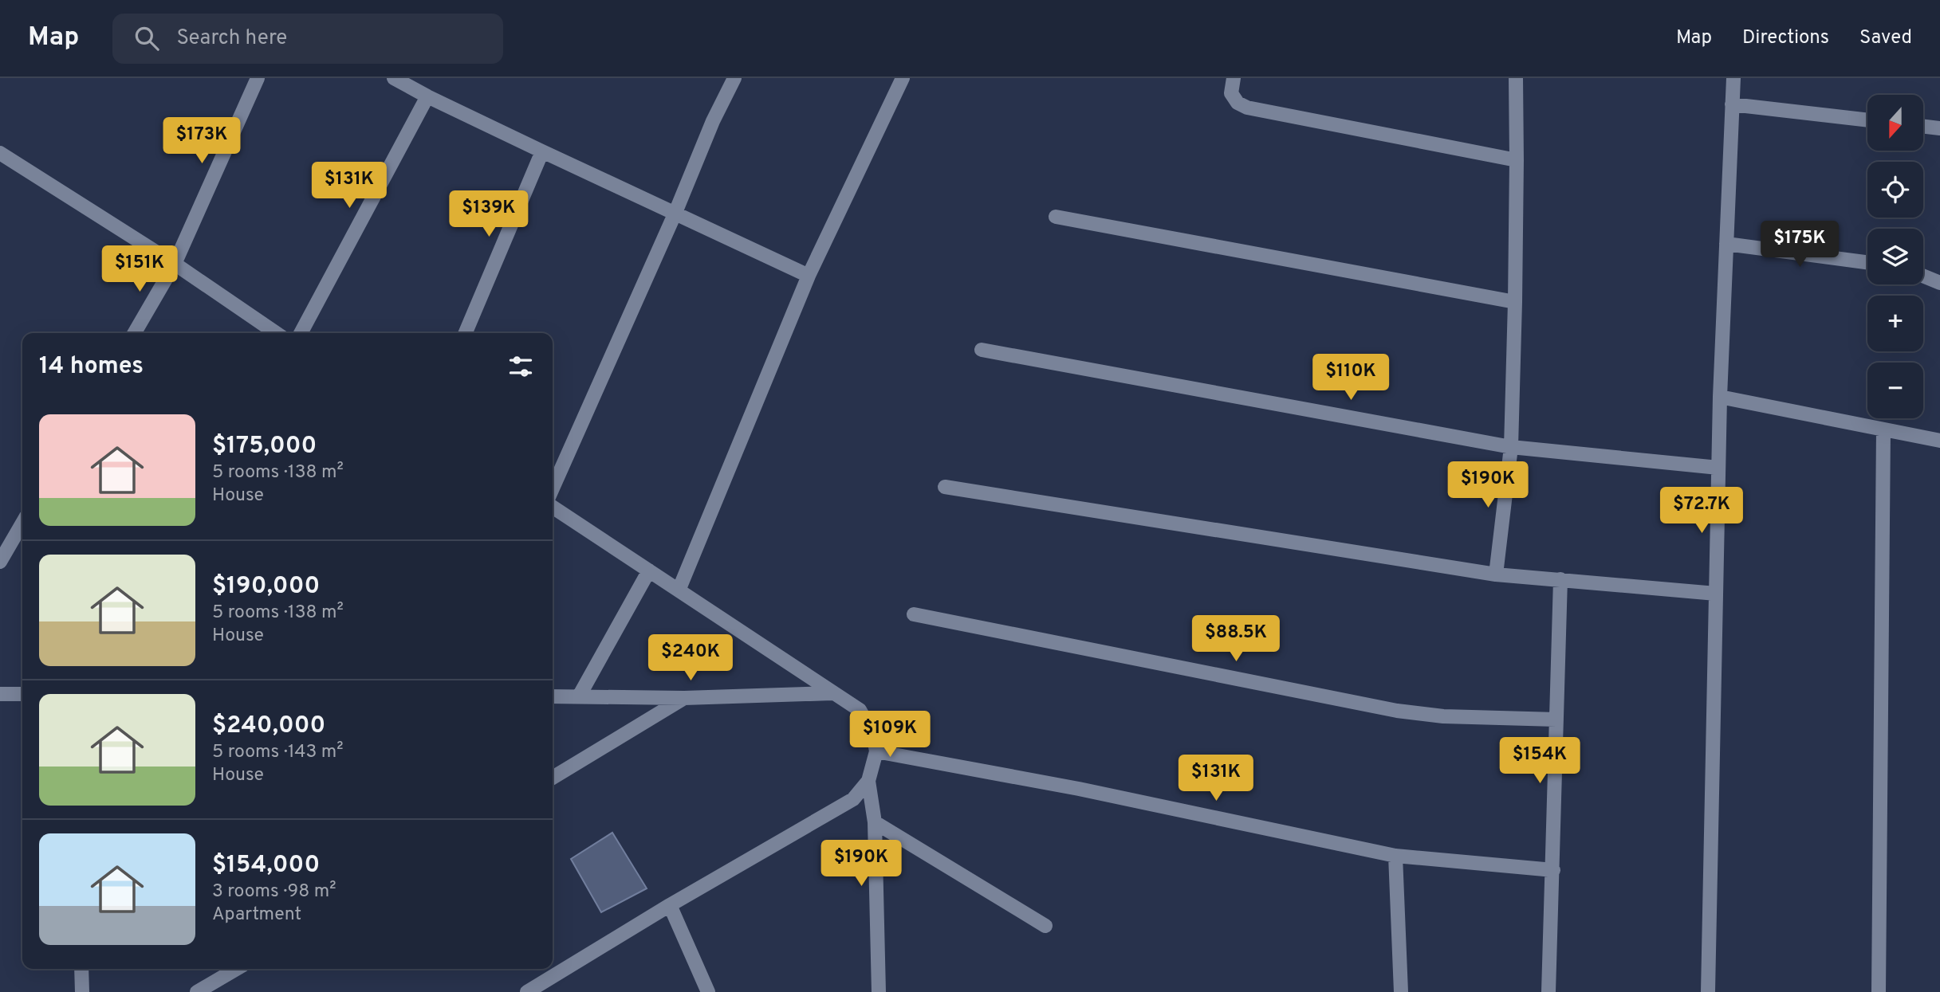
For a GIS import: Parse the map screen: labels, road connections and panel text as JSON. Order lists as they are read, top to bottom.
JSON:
{
  "north": "bottom",
  "page": {
    "header": "Map",
    "search": "Search here",
    "nav": ["Map", "Directions", "Saved"],
    "map_buttons": ["+", "−"],
    "price": [
      "$173K",
      "$131K",
      "$139K",
      "$175K",
      "$151K",
      "$110K",
      "$190K",
      "$72.7K",
      "$88.5K",
      "$240K",
      "$109K",
      "$154K",
      "$131K",
      "$190K"
    ],
    "heading": "14 homes",
    "list": [
      {
        "name": "$175,000",
        "note": "5 rooms · 138 m² · House"
      },
      {
        "name": "$190,000",
        "note": "5 rooms · 138 m² · House"
      },
      {
        "name": "$240,000",
        "note": "5 rooms · 143 m² · House"
      },
      {
        "name": "$154,000",
        "note": "3 rooms · 98 m² · Apartment"
      }
    ]
  }
}
